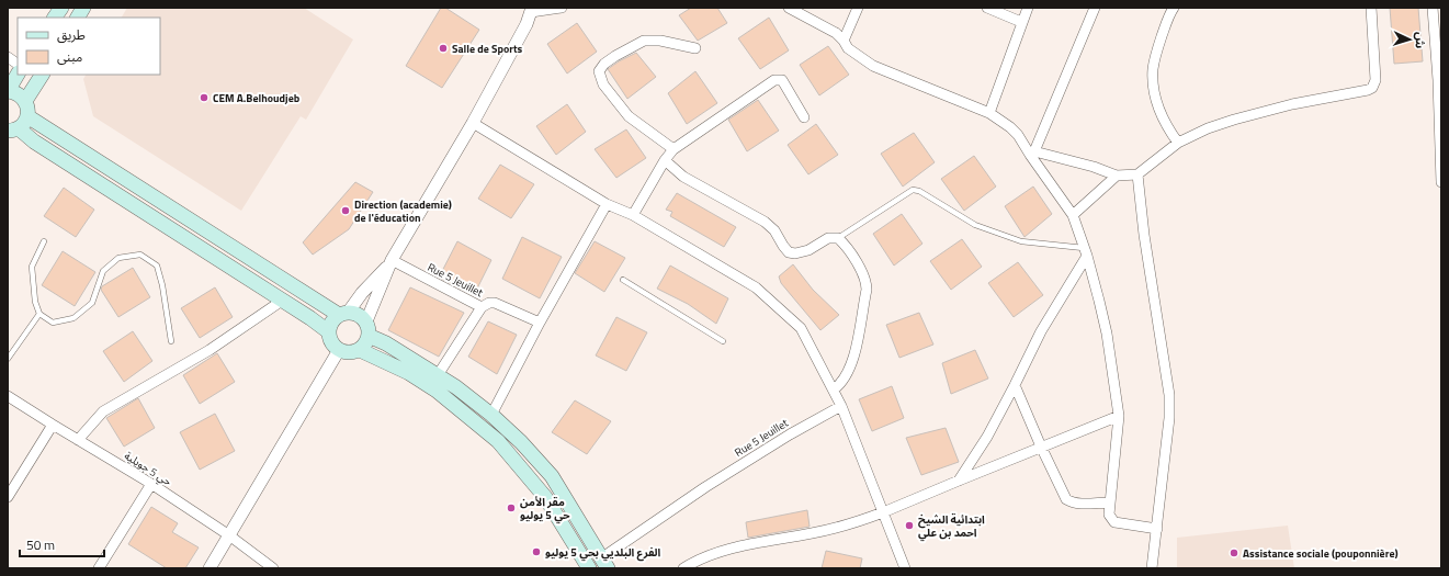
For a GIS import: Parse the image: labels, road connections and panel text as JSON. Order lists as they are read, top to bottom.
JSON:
{
  "streets": {
    "street": ["Rue 5 Jeuillet", "حي 5 جويلية"]
  },
  "places": [
    "Salle de Sports",
    "CEM A.Belhoudjeb",
    "Direction (academie) de l'éducation",
    "مقر الأمن حي 5 يوليو",
    "ابتدائية الشيخ احمد بن علي",
    "الفرع البلديي بحي 5 يوليو",
    "Assistance sociale (pouponnière)"
  ],
  "legend": ["طريق", "مبنى"],
  "scale_bar": "50 m",
  "north": "right"
}
